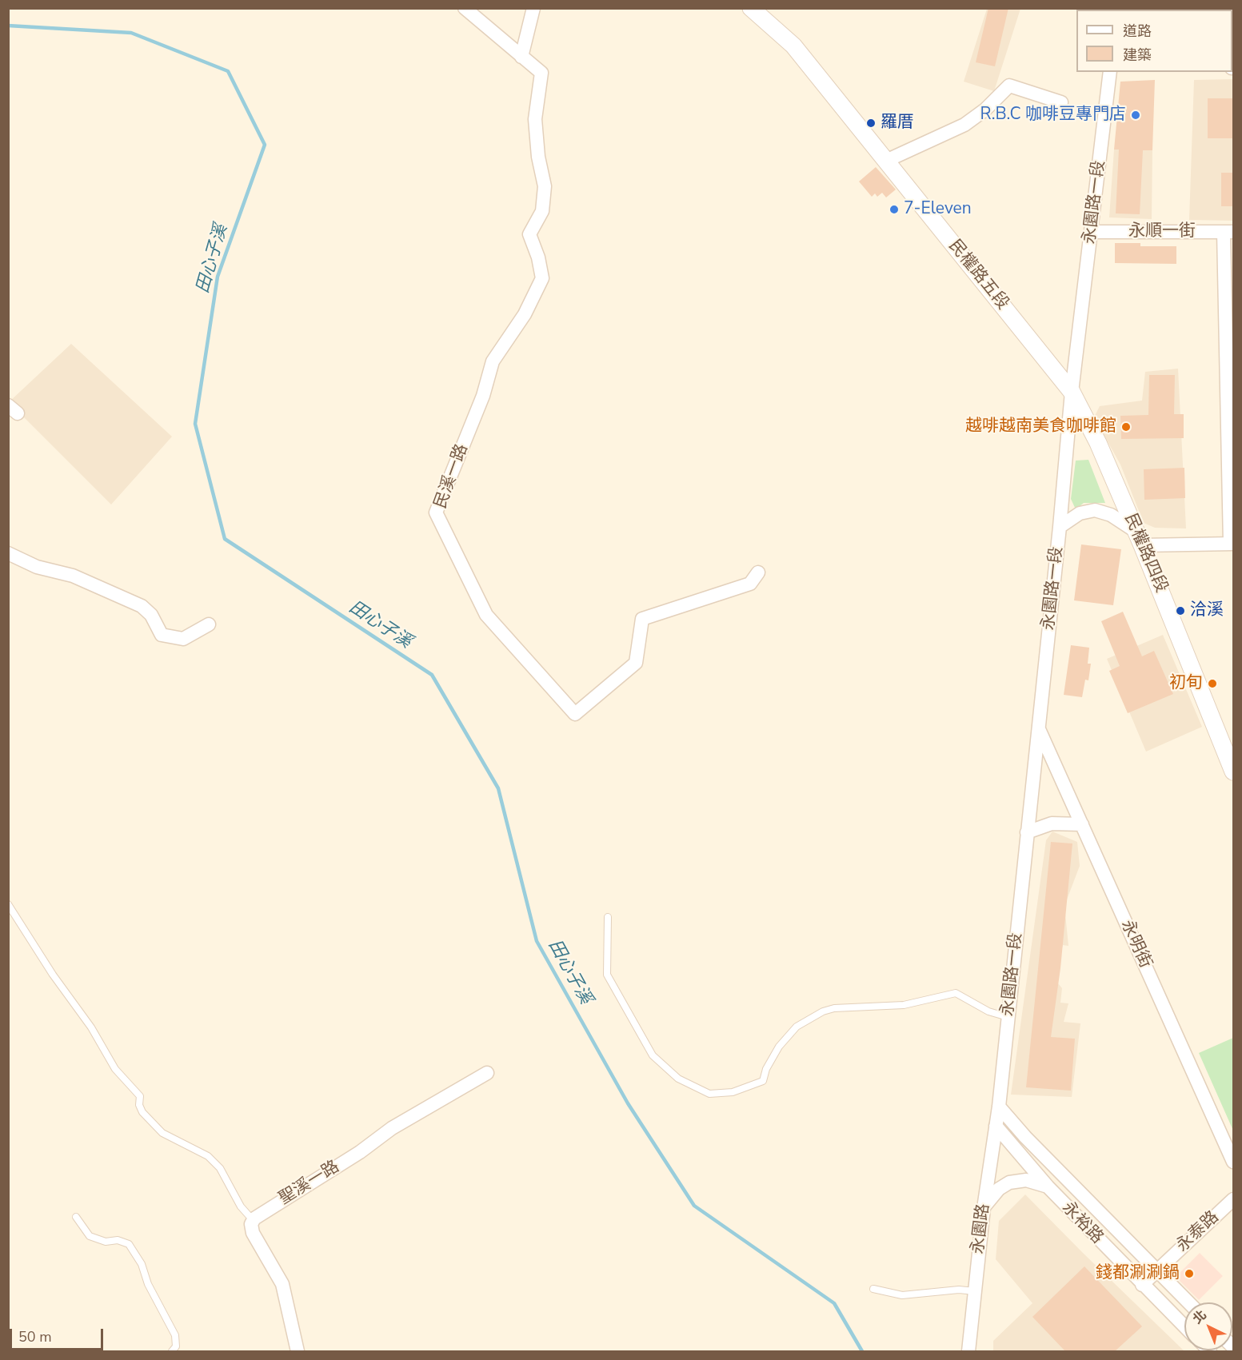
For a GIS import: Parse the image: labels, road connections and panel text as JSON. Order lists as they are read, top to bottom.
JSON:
{
  "streets": {
    "street": [
      "永園路一段",
      "永順一街",
      "民權路五段",
      "民溪一路",
      "民權路四段",
      "永明街",
      "聖溪一路",
      "永裕路",
      "永園路",
      "永泰路"
    ]
  },
  "crossings": [
    ["永園路一段", "永順一街"],
    ["永園路一段", "民權路五段"],
    ["永園路一段", "民權路四段"],
    ["永園路一段", "永明街"],
    ["永園路一段", "永裕路"],
    ["永園路一段", "永園路"],
    ["民權路五段", "民權路四段"],
    ["永裕路", "永園路"],
    ["永裕路", "永泰路"]
  ],
  "water": ["田心子溪"],
  "places": [
    "R.B.C 咖啡豆專門店",
    "羅厝",
    "7-Eleven",
    "越啡越南美食咖啡館",
    "洽溪",
    "初旬",
    "錢都涮涮鍋"
  ],
  "legend": ["道路", "建築"],
  "scale_bar": "50 m",
  "north": "top left"
}
